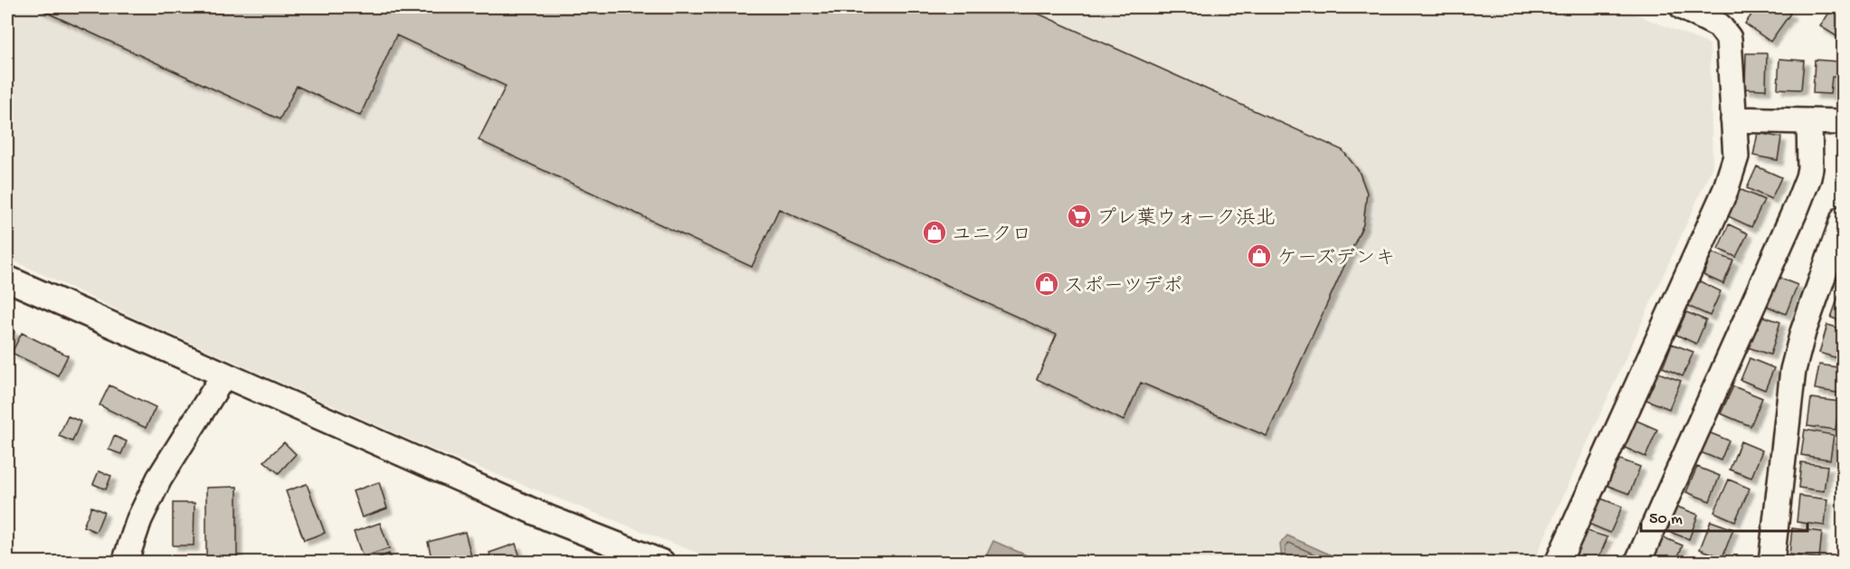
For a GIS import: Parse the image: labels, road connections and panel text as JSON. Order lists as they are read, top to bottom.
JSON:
{
  "places": {
    "supermarket": ["プレ葉ウォーク浜北"],
    "shop": ["ユニクロ", "ケーズデンキ", "スポーツデポ"]
  },
  "scale_bar": "50 m"
}
